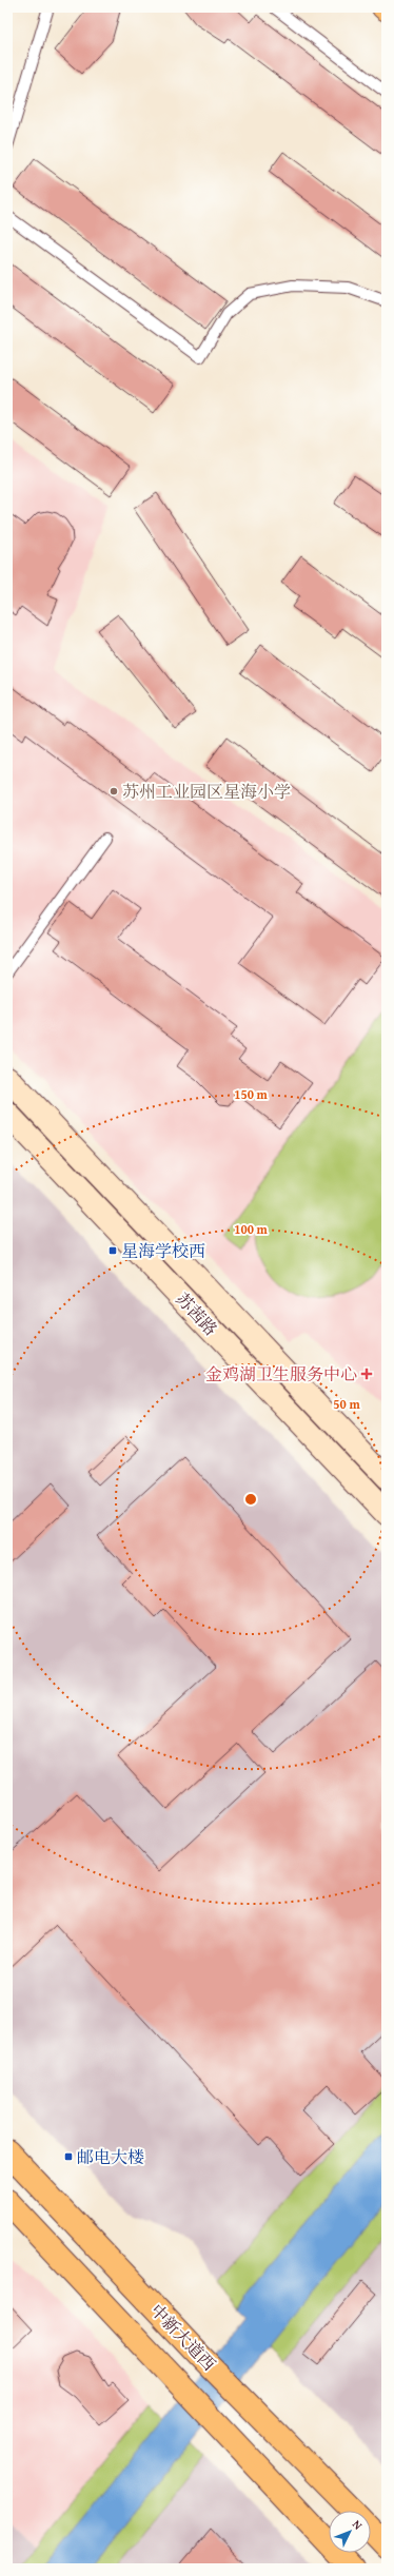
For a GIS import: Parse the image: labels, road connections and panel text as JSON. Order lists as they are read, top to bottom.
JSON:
{
  "streets": {
    "main road": ["苏茜路", "中新大道西"]
  },
  "places": {
    "other": ["苏州工业园区星海小学"],
    "transit": ["星海学校西", "邮电大楼"],
    "health": ["金鸡湖卫生服务中心"]
  },
  "north": "top right",
  "rings": ["150 m", "100 m", "50 m"]
}
